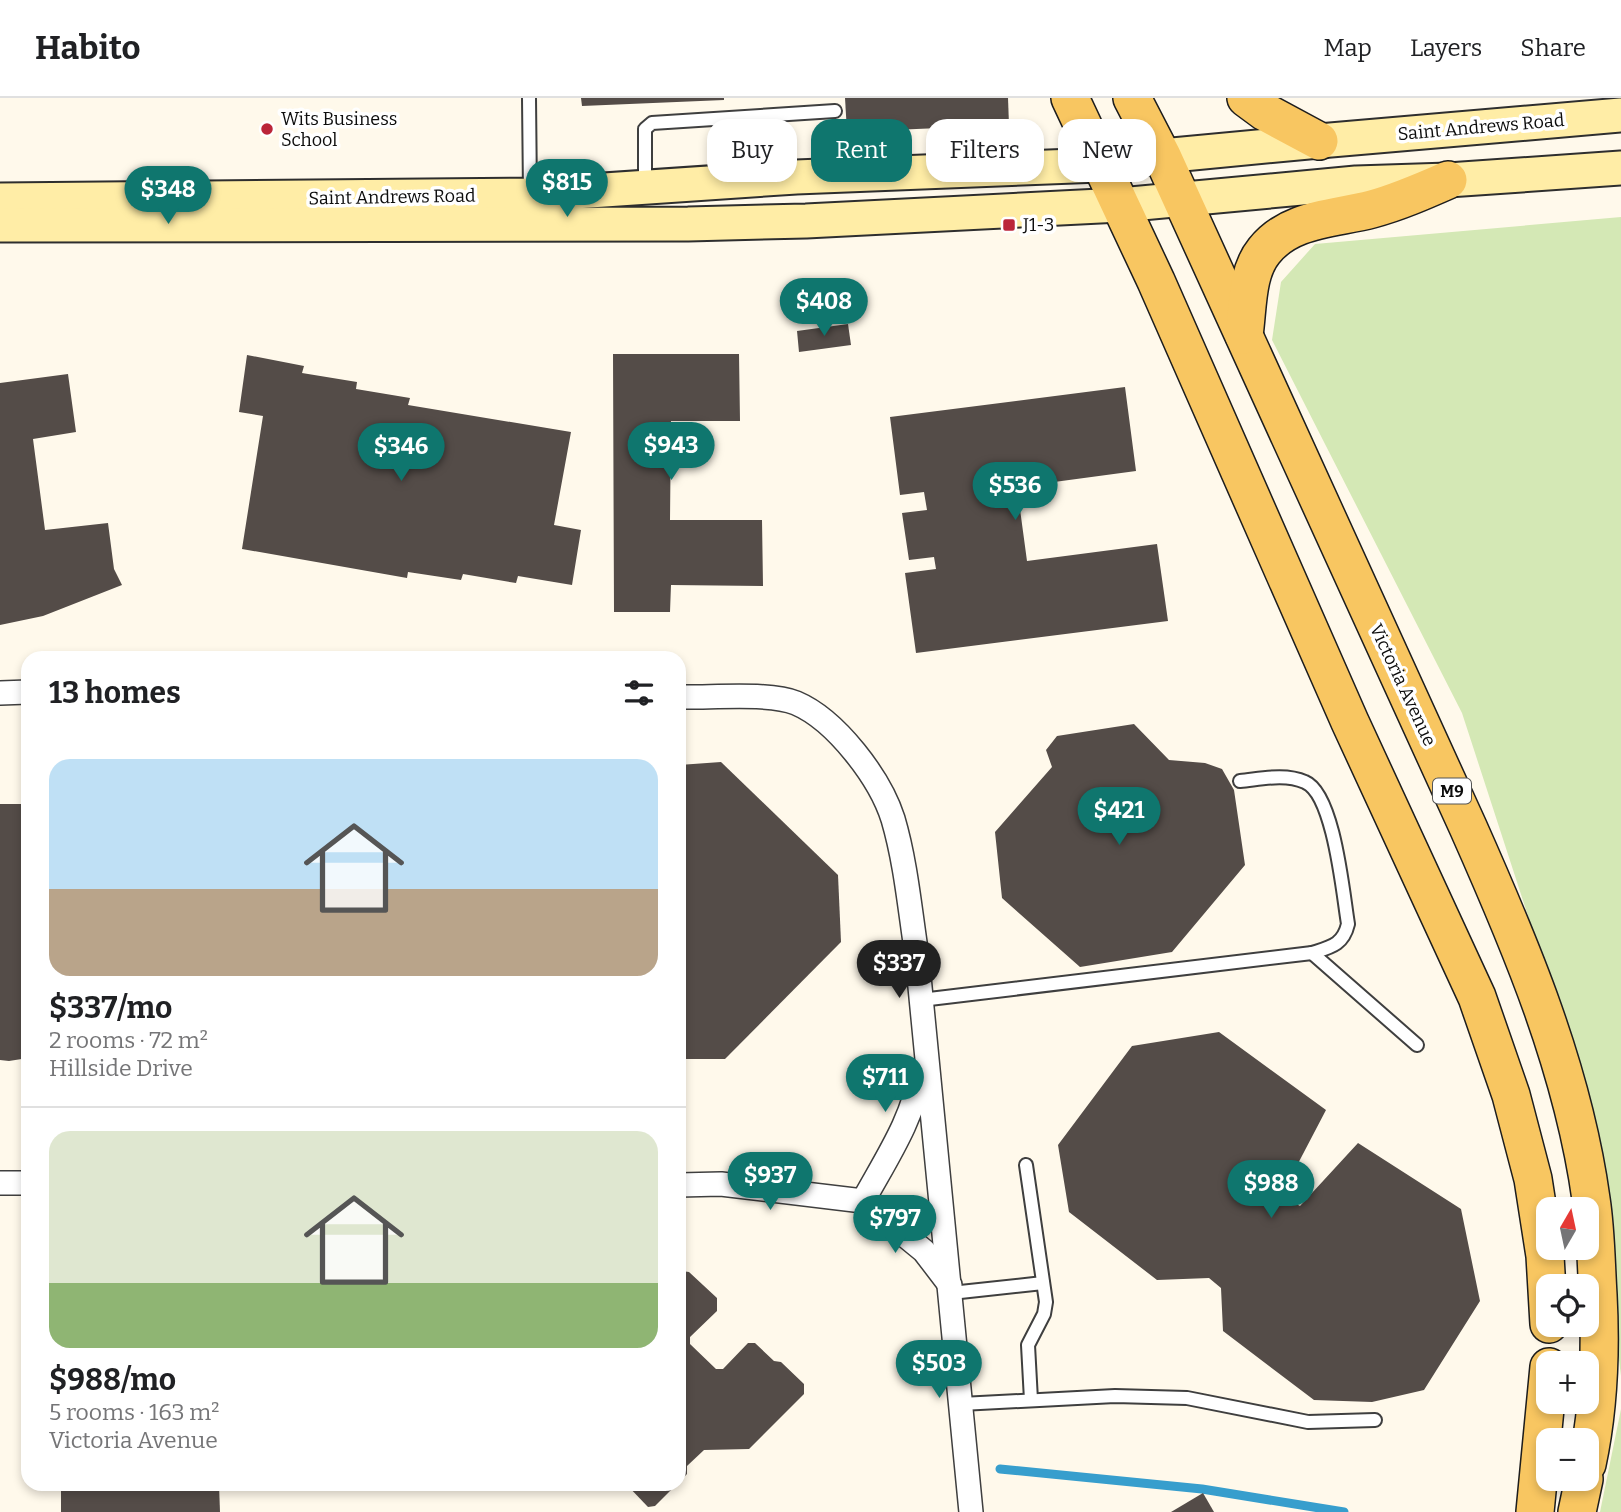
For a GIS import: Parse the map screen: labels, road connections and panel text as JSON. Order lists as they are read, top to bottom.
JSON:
{
  "streets": {
    "main road": ["Saint Andrews Road", "Victoria Avenue", "M9"]
  },
  "crossings": [
    ["Saint Andrews Road", "Victoria Avenue"]
  ],
  "places": {
    "other": ["Wits Business School"],
    "transit": ["J1-3"]
  },
  "north": "top",
  "page": {
    "header": "Habito",
    "nav": ["Map", "Layers", "Share"],
    "chip": [
      "Buy",
      "Rent",
      "Filters",
      "New"
    ],
    "price": [
      "$815",
      "$348",
      "$408",
      "$943",
      "$346",
      "$536",
      "$421",
      "$337",
      "$711",
      "$937",
      "$988",
      "$797",
      "$503"
    ],
    "heading": "13 homes",
    "list": [
      {
        "name": "$337/mo",
        "note": "2 rooms · 72 m² · Hillside Drive"
      },
      {
        "name": "$988/mo",
        "note": "5 rooms · 163 m² · Victoria Avenue"
      }
    ],
    "map_buttons": ["+", "−"]
  }
}
